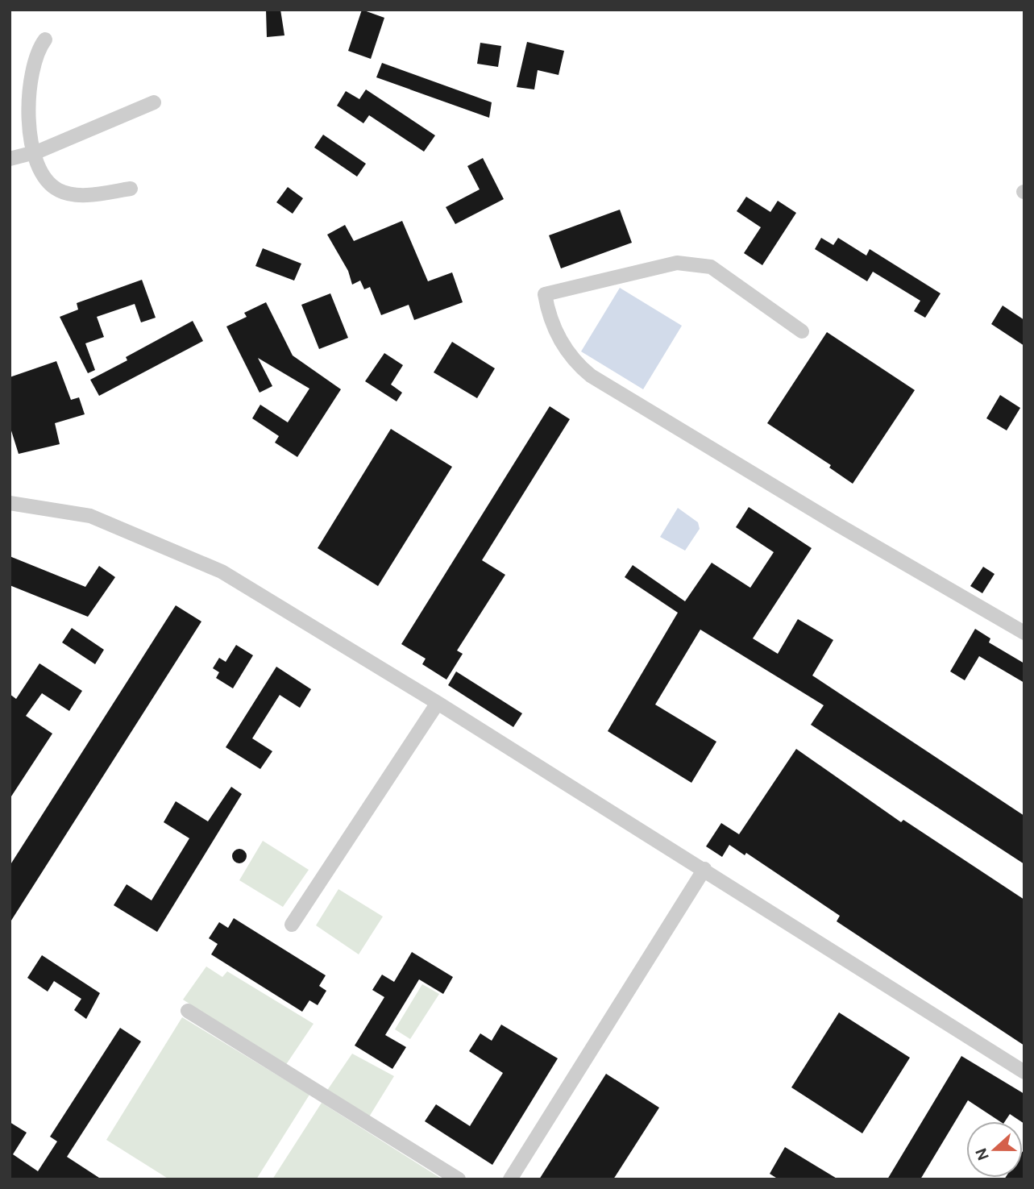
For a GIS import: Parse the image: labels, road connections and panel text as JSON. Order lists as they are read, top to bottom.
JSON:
{
  "north": "left"
}
